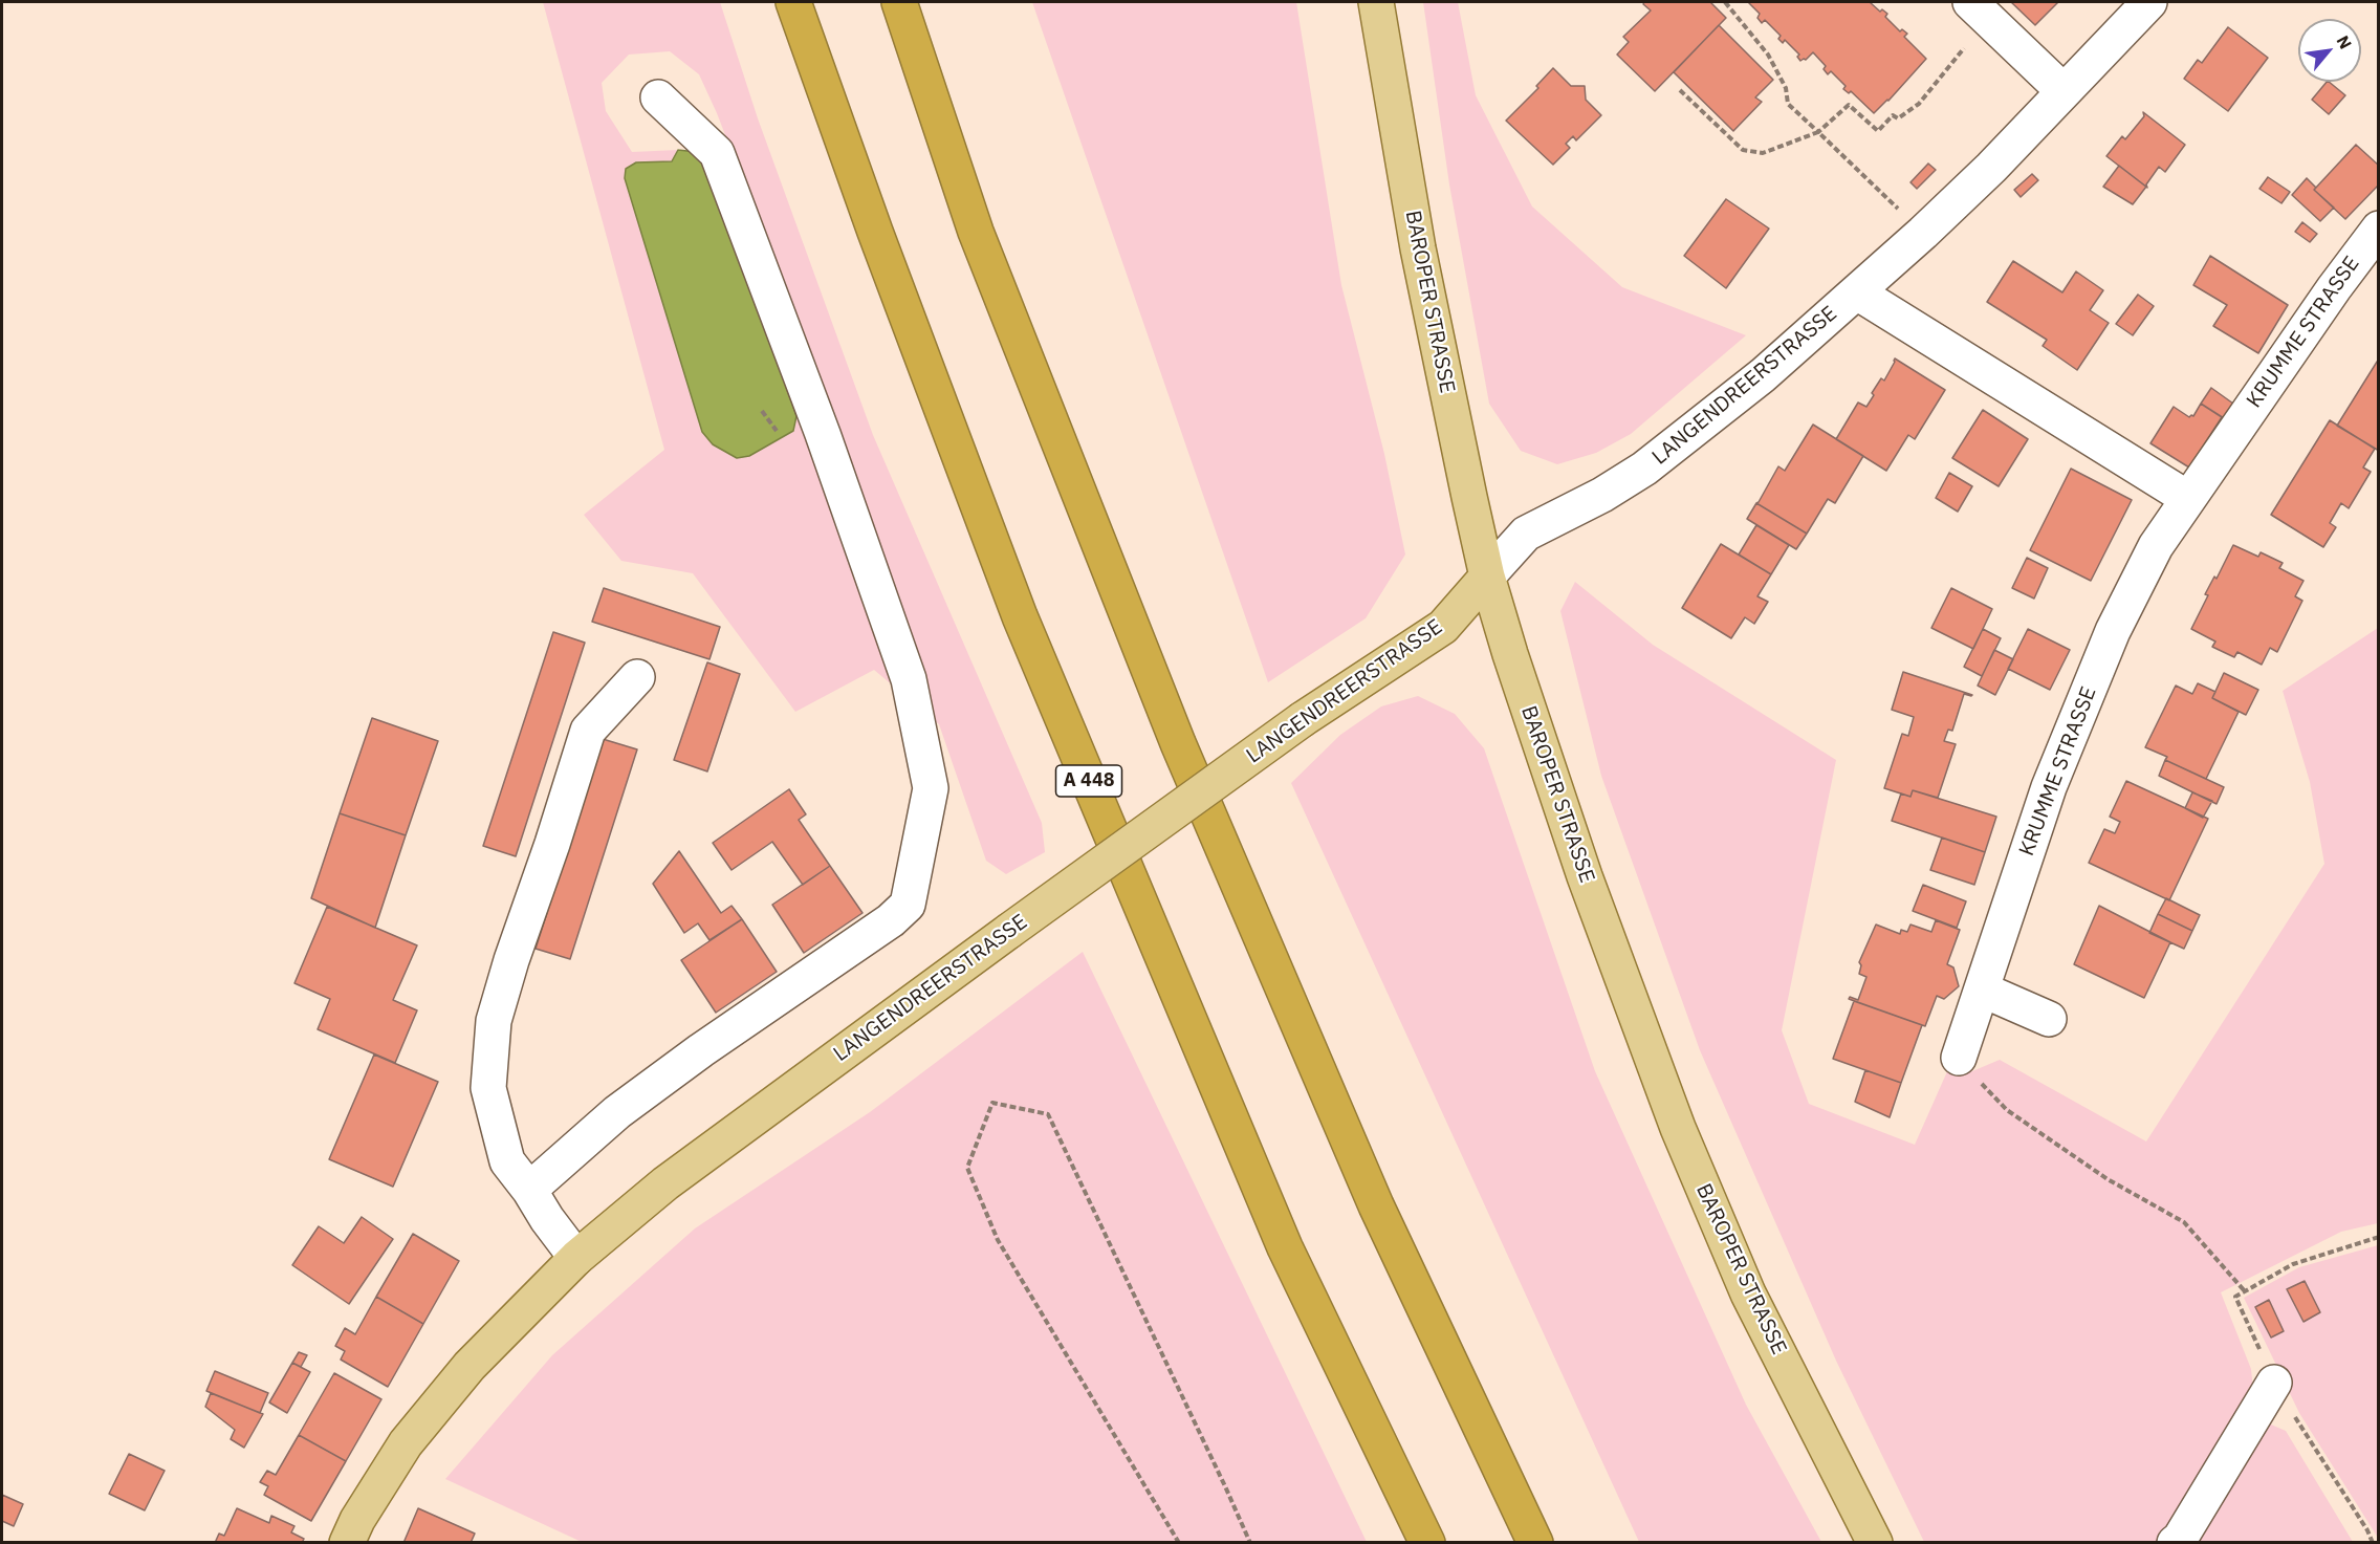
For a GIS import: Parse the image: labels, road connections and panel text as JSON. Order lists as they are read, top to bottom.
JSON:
{
  "streets": {
    "highway": ["A 448"],
    "main road": ["BAROPER STRASSE", "LANGENDREERSTRASSE"],
    "street": ["KRUMME STRASSE"]
  },
  "crossings": [
    ["BAROPER STRASSE", "LANGENDREERSTRASSE"]
  ],
  "north": "top right"
}
